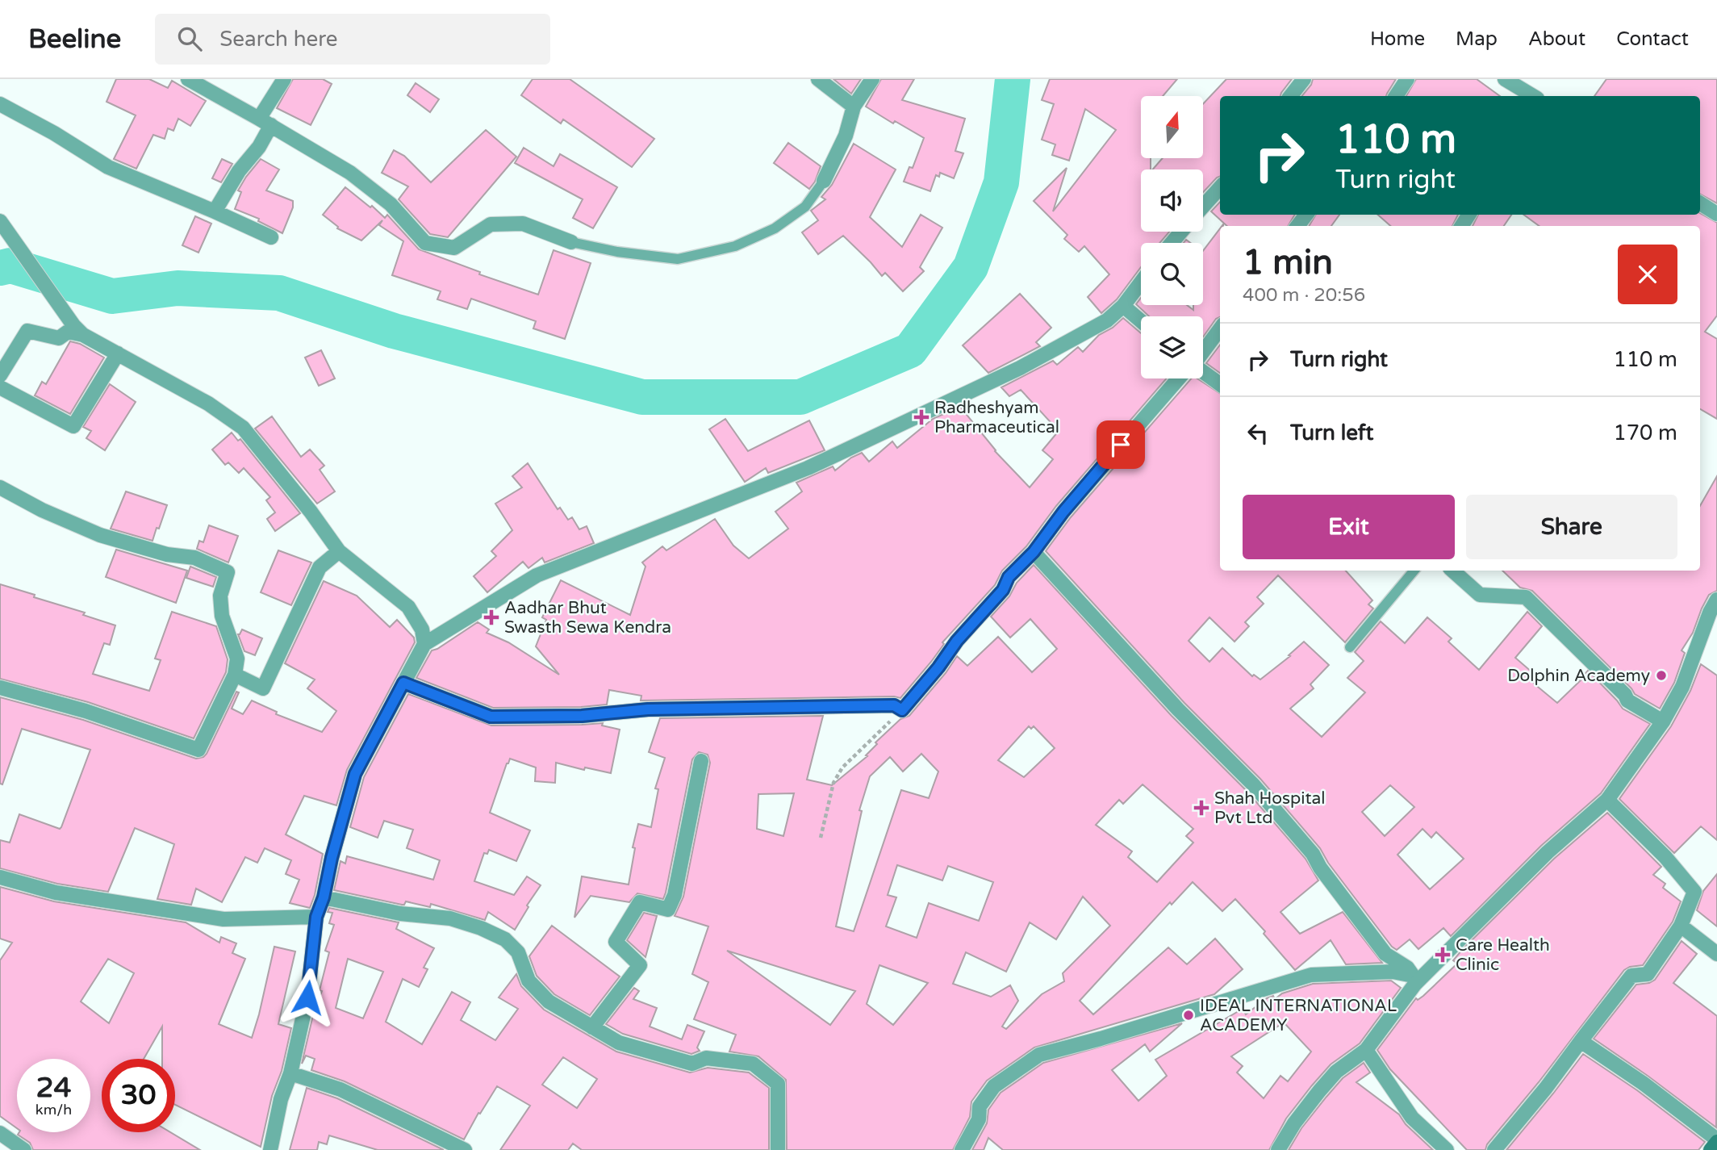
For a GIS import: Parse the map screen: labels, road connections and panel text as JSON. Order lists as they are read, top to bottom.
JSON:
{
  "places": {
    "health": [
      "Radheshyam Pharmaceutical",
      "Aadhar Bhut Swasth Sewa Kendra",
      "Shah Hospital Pvt Ltd",
      "Care Health Clinic"
    ],
    "other": ["Dolphin Academy", "IDEAL INTERNATIONAL ACADEMY"]
  },
  "north": "top",
  "page": {
    "header": "Beeline",
    "search": "Search here",
    "nav": [
      "Home",
      "Map",
      "About",
      "Contact"
    ],
    "turn": ["110 m", "Turn right"],
    "heading": ["1 min", "400 m · 20:56"],
    "list": [
      {
        "name": "Turn right",
        "value": "110 m"
      },
      {
        "name": "Turn left",
        "value": "170 m"
      }
    ],
    "buttons": ["Exit", "Share"],
    "speed": "24 km/h",
    "limit": "30"
  }
}
